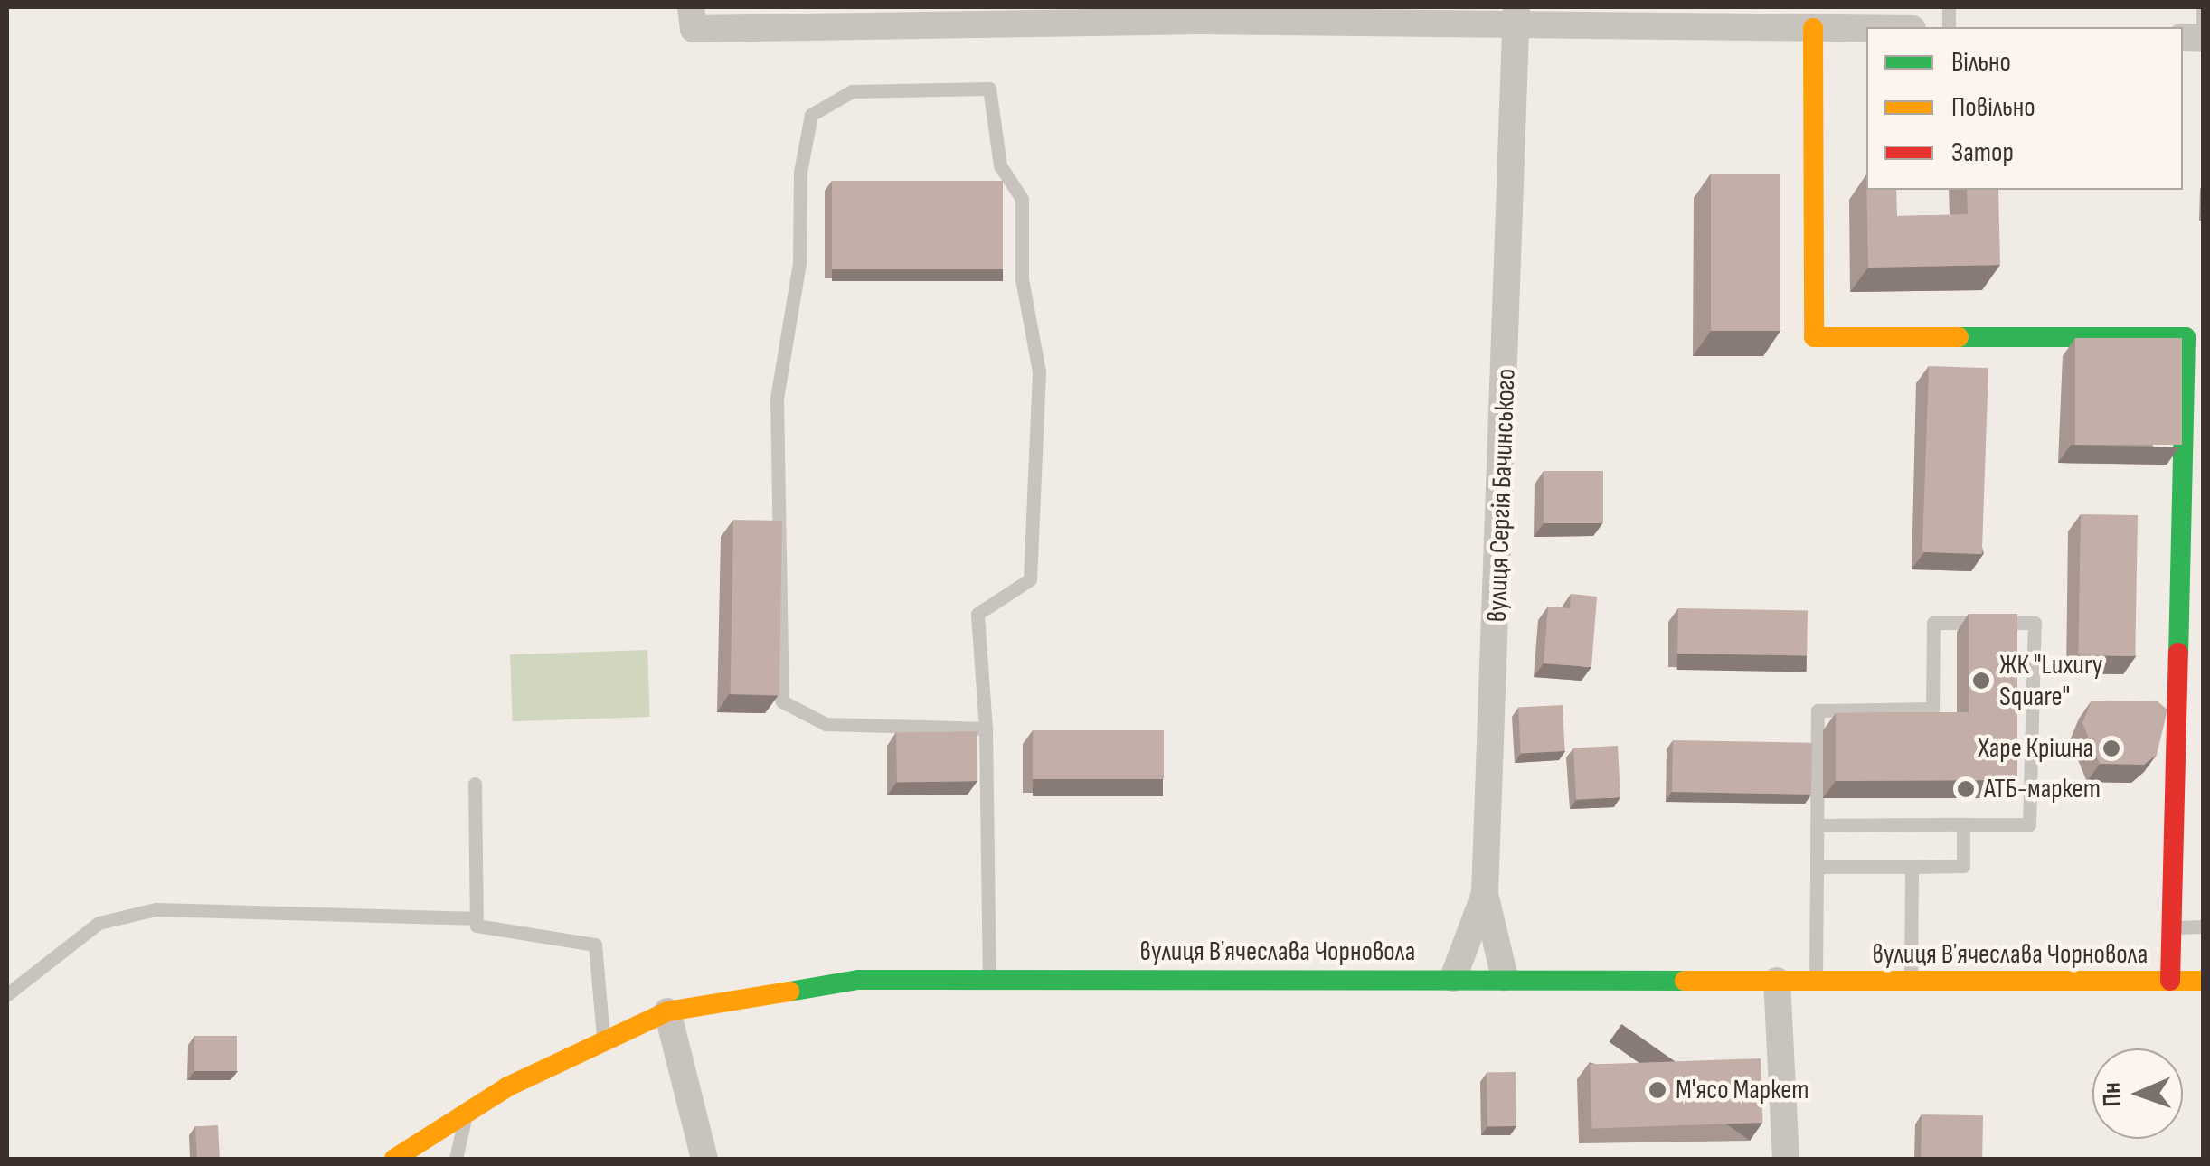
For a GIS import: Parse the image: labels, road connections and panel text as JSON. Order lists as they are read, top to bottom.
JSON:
{
  "streets": {
    "main road": ["вулиця Вʼячеслава Чорновола"],
    "street": ["вулиця Сергія Бачинського"]
  },
  "crossings": [
    ["вулиця Сергія Бачинського", "вулиця Вʼячеслава Чорновола"]
  ],
  "places": [
    "ЖК \"Luxury Square\"",
    "Харе Крішна",
    "АТБ-маркет",
    "М'ясо Маркет"
  ],
  "legend": ["Вільно", "Повільно", "Затор"],
  "north": "left"
}
